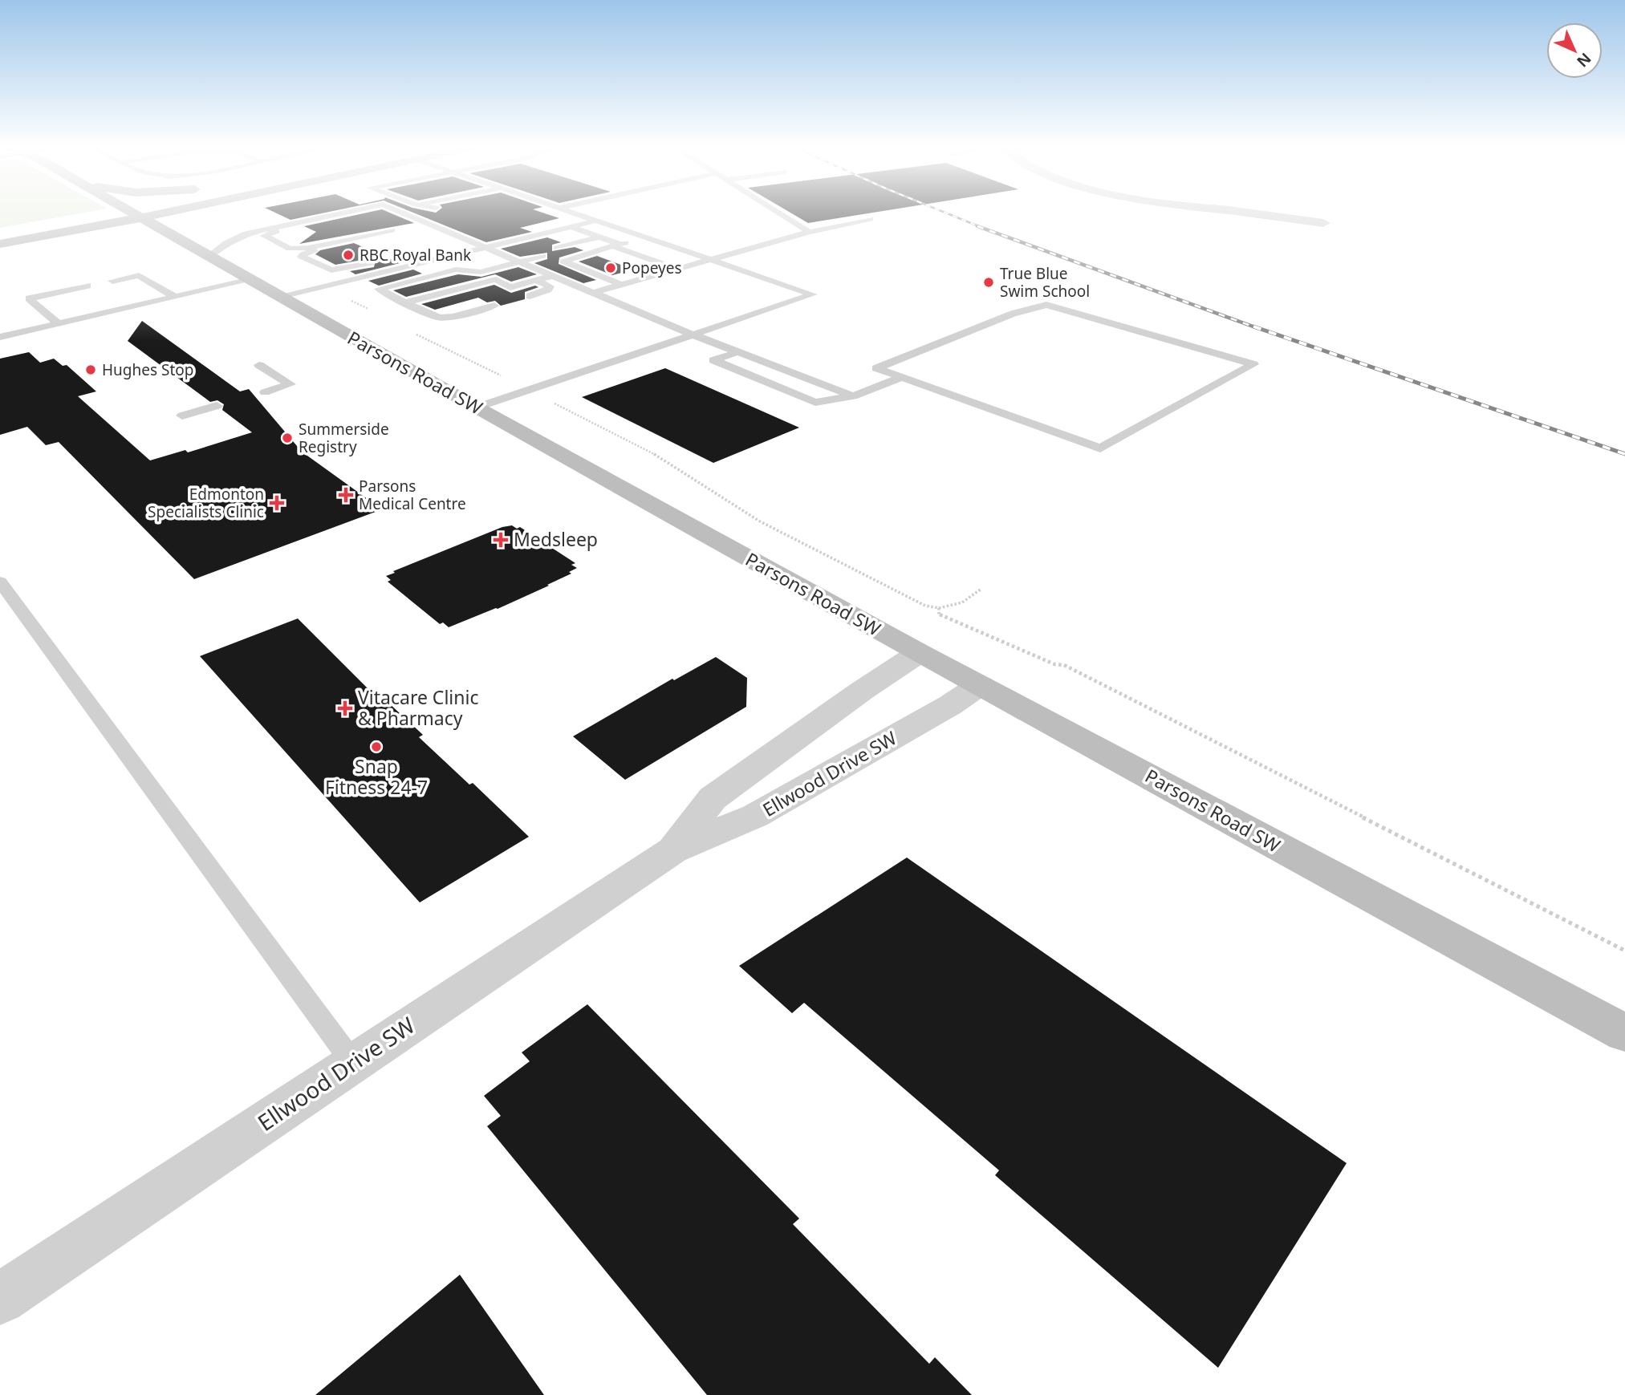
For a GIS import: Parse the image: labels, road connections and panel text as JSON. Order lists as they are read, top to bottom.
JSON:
{
  "streets": {
    "main road": ["Parsons Road SW"],
    "street": ["Ellwood Drive SW"]
  },
  "crossings": [
    ["Parsons Road SW", "Ellwood Drive SW"]
  ],
  "places": {
    "other": [
      "RBC Royal Bank",
      "Popeyes",
      "True Blue Swim School",
      "Hughes Stop",
      "Summerside Registry",
      "Snap Fitness 24-7"
    ],
    "health": [
      "Parsons Medical Centre",
      "Edmonton Specialists Clinic",
      "Medsleep",
      "Vitacare Clinic & Pharmacy"
    ]
  },
  "north": "bottom right"
}
